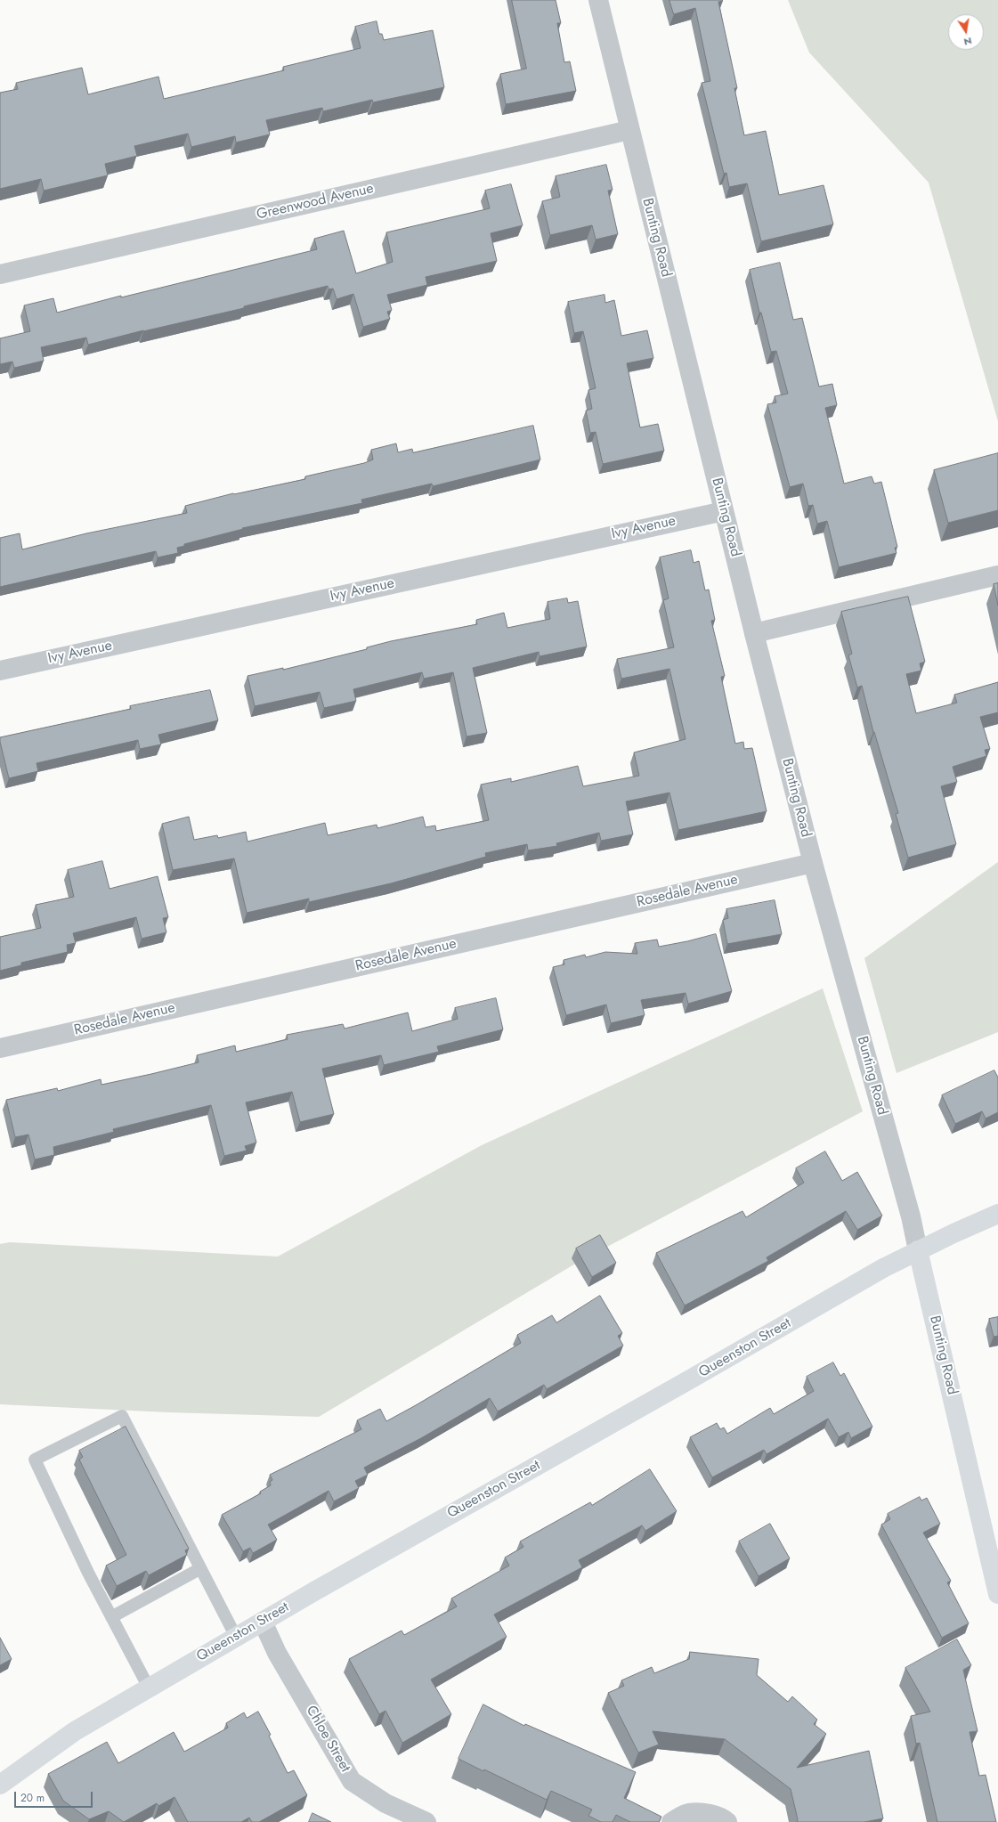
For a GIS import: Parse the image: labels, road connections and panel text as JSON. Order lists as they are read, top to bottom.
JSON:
{
  "streets": {
    "main road": ["Bunting Road", "Queenston Street"],
    "street": [
      "Greenwood Avenue",
      "Ivy Avenue",
      "Rosedale Avenue",
      "Chloe Street"
    ]
  },
  "crossings": [
    ["Greenwood Avenue", "Bunting Road"],
    ["Bunting Road", "Ivy Avenue"],
    ["Bunting Road", "Rosedale Avenue"],
    ["Bunting Road", "Queenston Street"],
    ["Queenston Street", "Chloe Street"]
  ],
  "scale_bar": "20 m",
  "north": "bottom"
}
